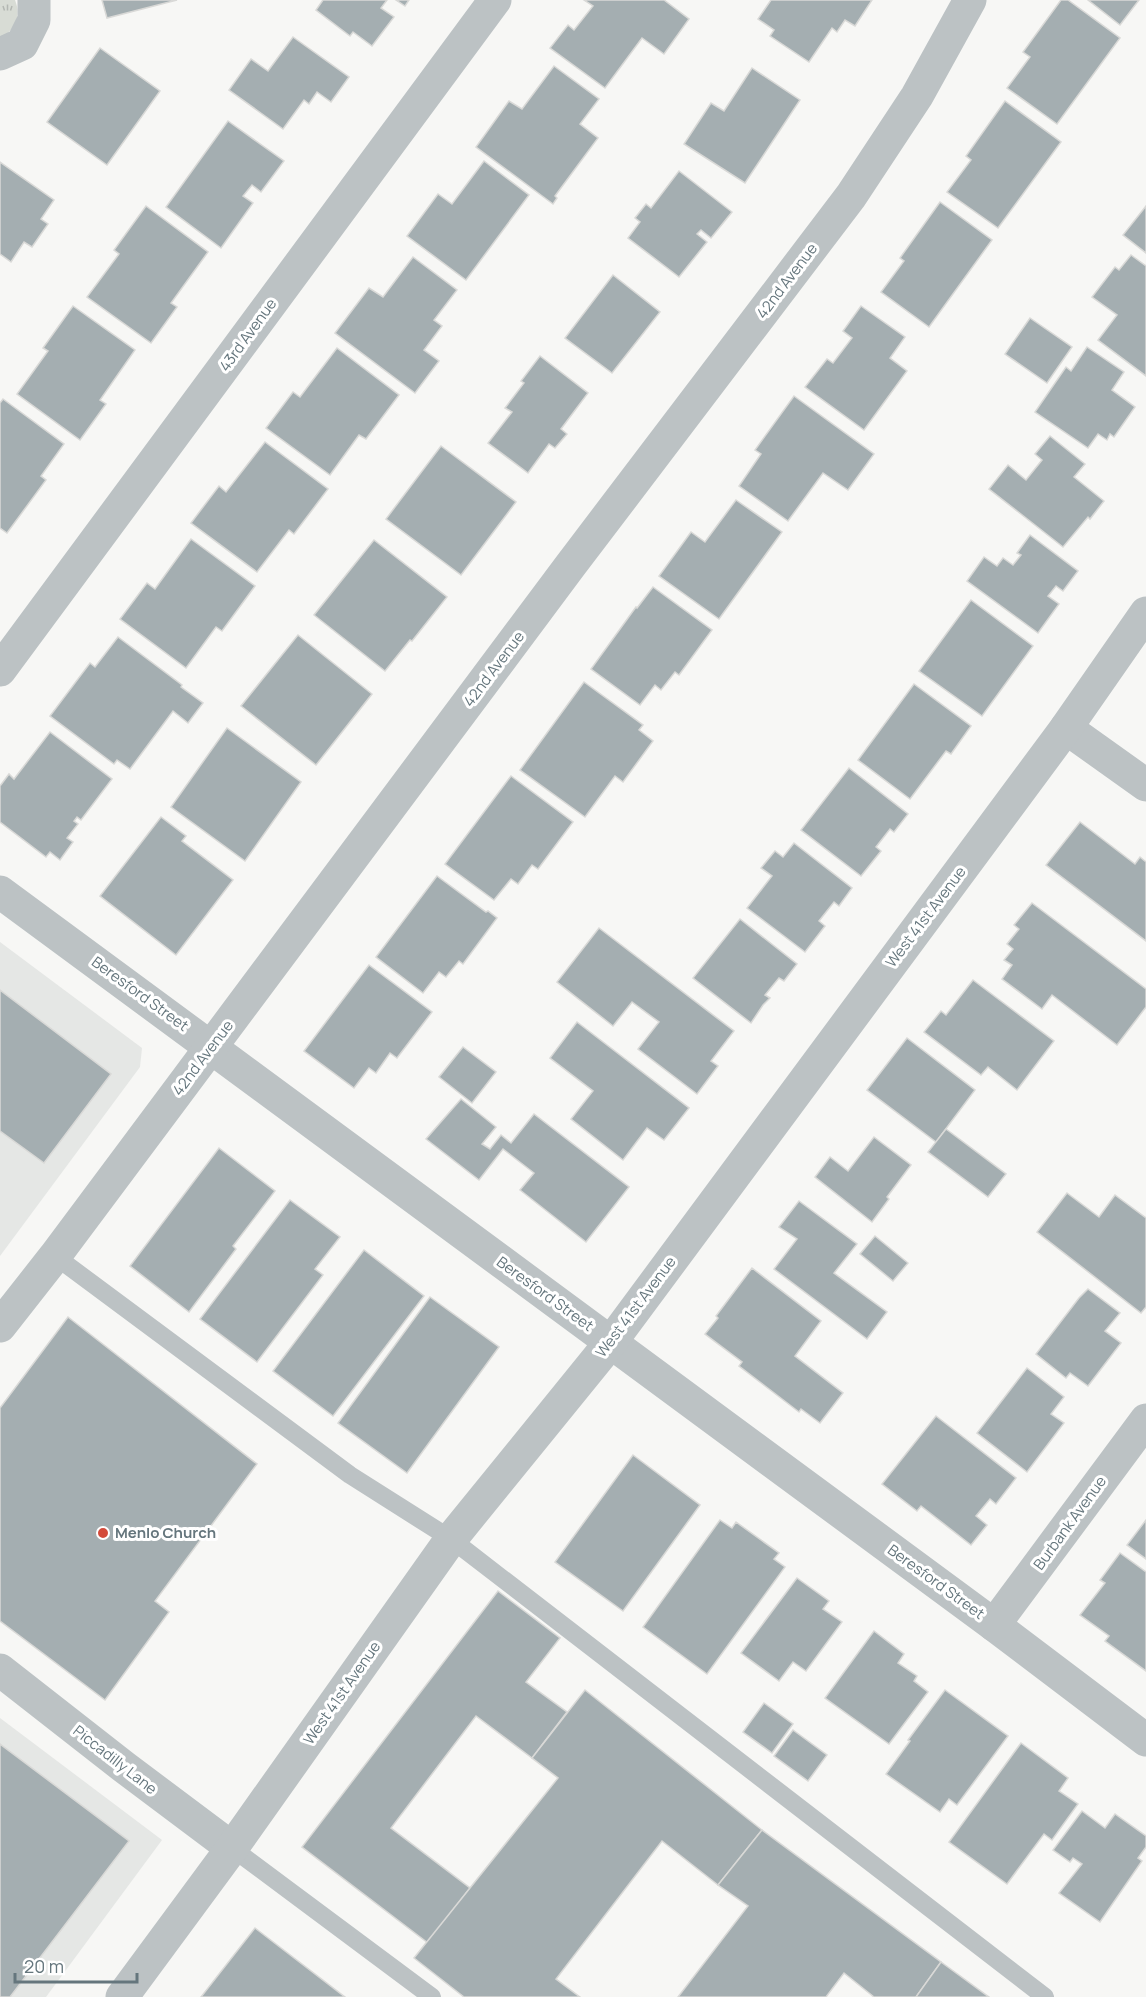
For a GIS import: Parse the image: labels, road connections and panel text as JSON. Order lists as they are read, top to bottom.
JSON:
{
  "streets": {
    "street": [
      "42nd Avenue",
      "43rd Avenue",
      "West 41st Avenue",
      "Beresford Street",
      "Burbank Avenue",
      "Piccadilly Lane"
    ]
  },
  "crossings": [
    ["42nd Avenue", "Beresford Street"],
    ["West 41st Avenue", "Beresford Street"],
    ["West 41st Avenue", "Piccadilly Lane"],
    ["Beresford Street", "Burbank Avenue"]
  ],
  "places": ["Menlo Church"],
  "scale_bar": "20 m"
}
